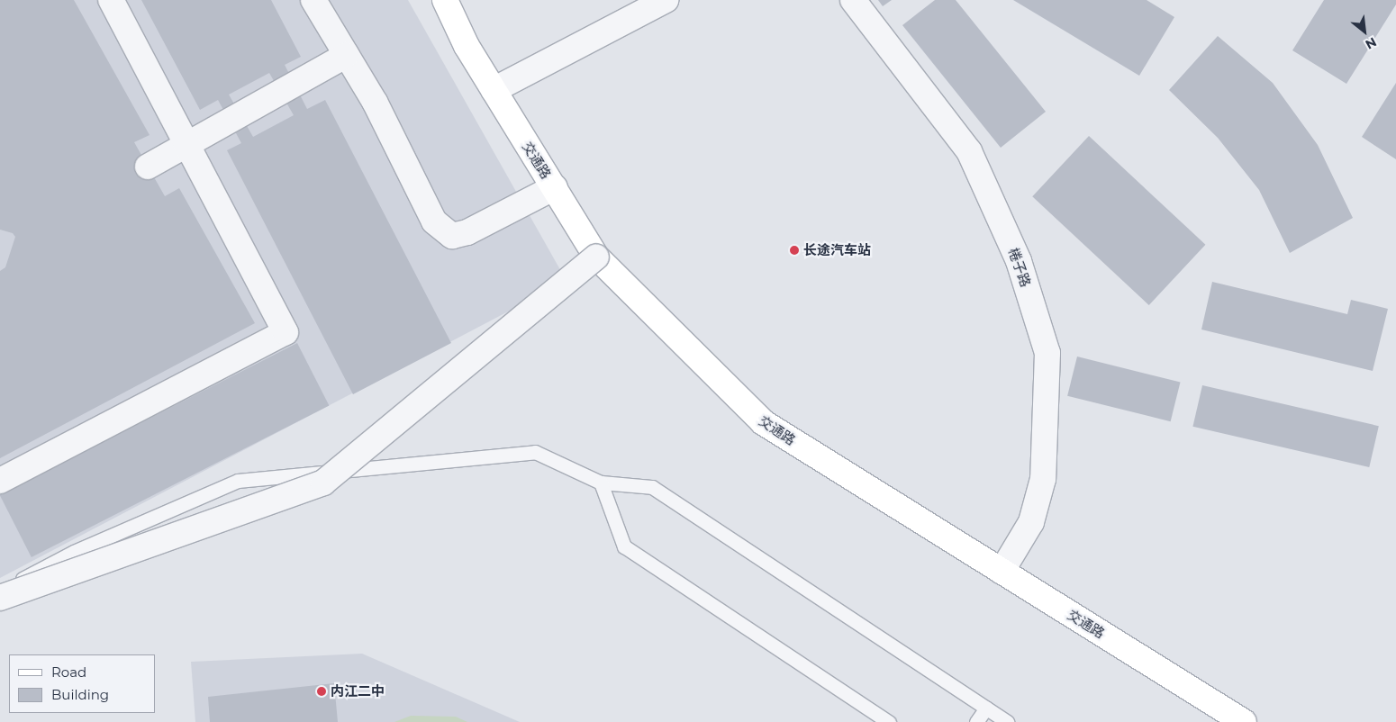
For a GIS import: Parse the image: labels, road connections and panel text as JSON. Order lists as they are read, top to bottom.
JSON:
{
  "streets": {
    "main road": ["交通路"],
    "street": ["棬子路"]
  },
  "crossings": [
    ["交通路", "棬子路"]
  ],
  "places": ["长途汽车站", "内江二中"],
  "legend": ["Road", "Building"],
  "north": "bottom right"
}
